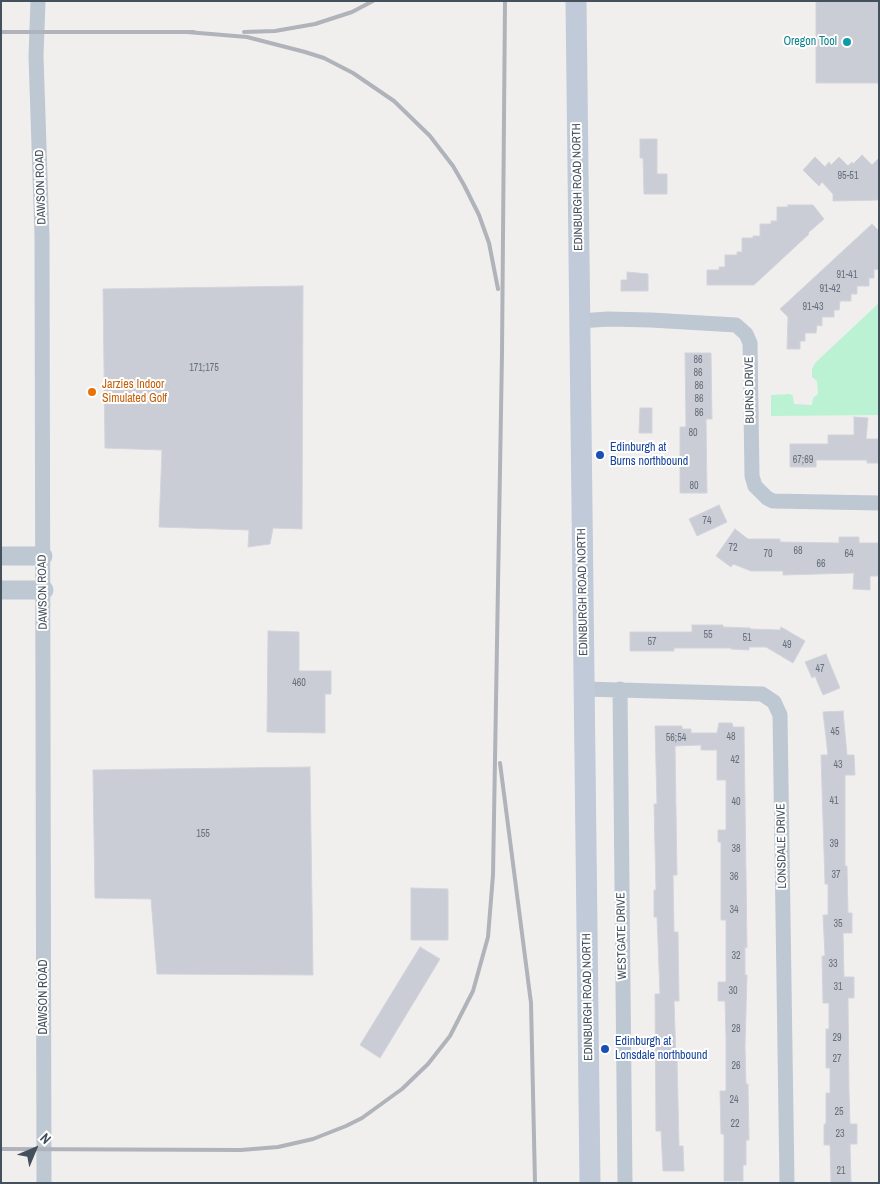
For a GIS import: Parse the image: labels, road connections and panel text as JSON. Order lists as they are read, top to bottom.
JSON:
{
  "streets": {
    "main road": ["EDINBURGH ROAD NORTH"],
    "street": [
      "DAWSON ROAD",
      "BURNS DRIVE",
      "LONSDALE DRIVE",
      "WESTGATE DRIVE"
    ]
  },
  "crossings": [
    ["EDINBURGH ROAD NORTH", "BURNS DRIVE"],
    ["EDINBURGH ROAD NORTH", "LONSDALE DRIVE"],
    ["LONSDALE DRIVE", "WESTGATE DRIVE"]
  ],
  "places": [
    "Oregon Tool",
    "Jarzies Indoor Simulated Golf",
    "Edinburgh at Burns northbound",
    "Edinburgh at Lonsdale northbound"
  ],
  "house_numbers": [
    "95-51",
    "91-41",
    "91-42",
    "91-43",
    "86",
    "171;175",
    "86",
    "86",
    "86",
    "86",
    "80",
    "67;69",
    "80",
    "74",
    "72",
    "68",
    "70",
    "64",
    "66",
    "55",
    "51",
    "57",
    "49",
    "47",
    "460",
    "45",
    "48",
    "56;54",
    "42",
    "43",
    "41",
    "40",
    "155",
    "39",
    "38",
    "37",
    "36",
    "34",
    "35",
    "32",
    "33",
    "31",
    "30",
    "28",
    "29",
    "27",
    "26",
    "24",
    "25",
    "22",
    "23",
    "21"
  ],
  "north": "top right"
}
